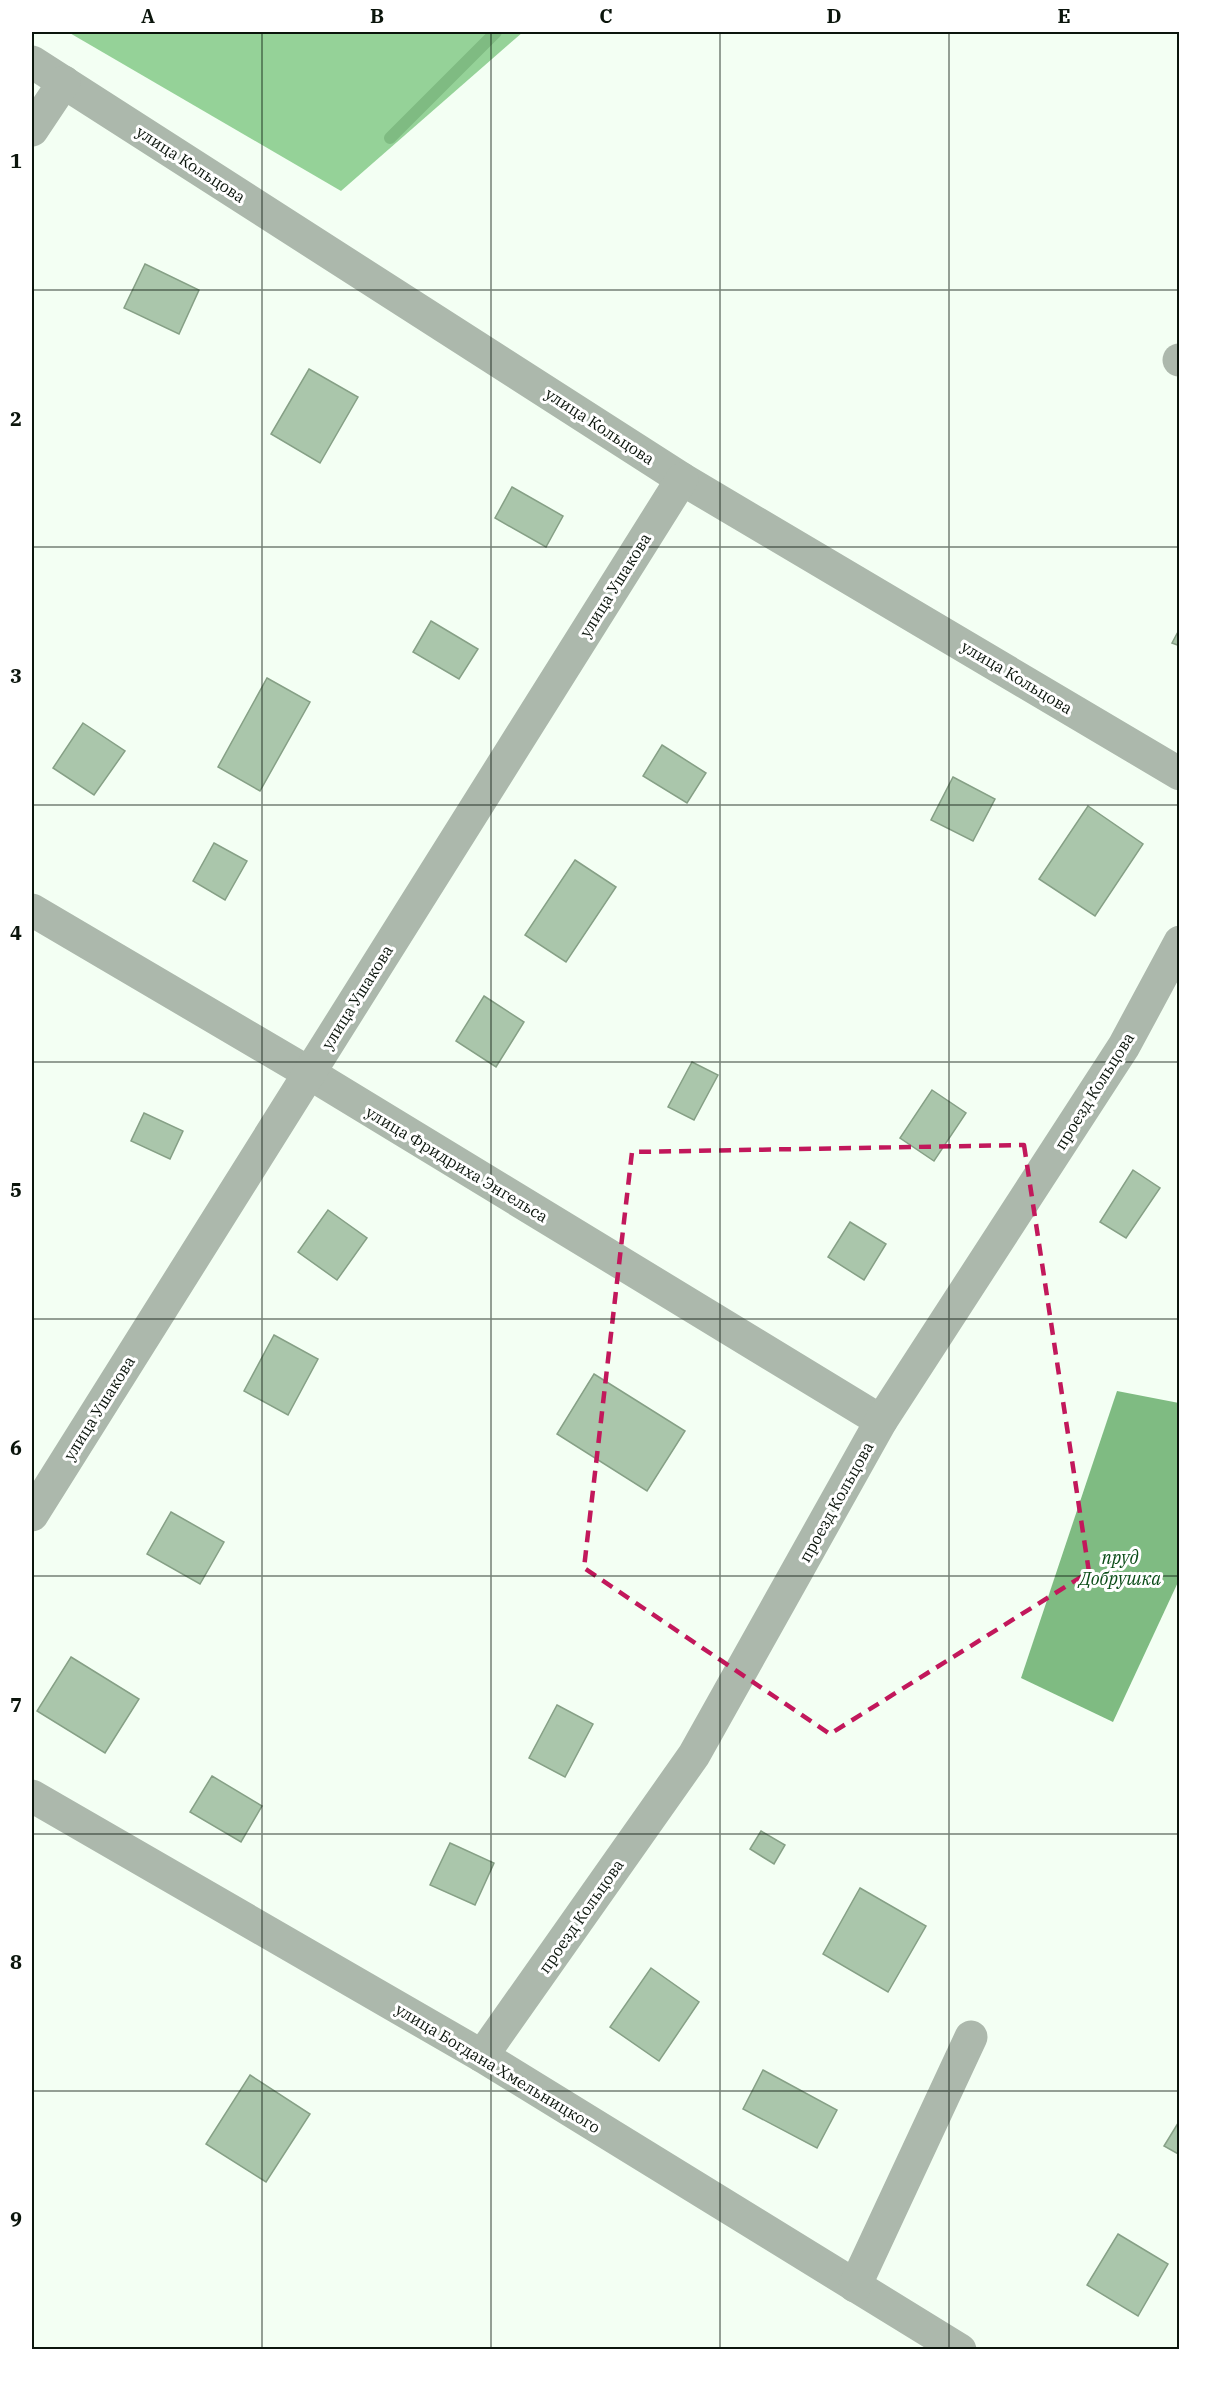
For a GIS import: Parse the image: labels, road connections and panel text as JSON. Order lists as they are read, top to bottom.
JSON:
{
  "streets": {
    "street": [
      "улица Кольцова",
      "улица Ушакова",
      "проезд Кольцова",
      "улица Фридриха Энгельса",
      "улица Богдана Хмельницкого"
    ]
  },
  "crossings": [
    ["улица Кольцова", "улица Ушакова"],
    ["улица Ушакова", "улица Фридриха Энгельса"],
    ["проезд Кольцова", "улица Фридриха Энгельса"],
    ["проезд Кольцова", "улица Богдана Хмельницкого"]
  ],
  "water": ["пруд Добрушка"],
  "grid": {
    "columns": [
      "A",
      "B",
      "C",
      "D",
      "E"
    ],
    "rows": [
      "1",
      "2",
      "3",
      "4",
      "5",
      "6",
      "7",
      "8",
      "9"
    ]
  }
}
